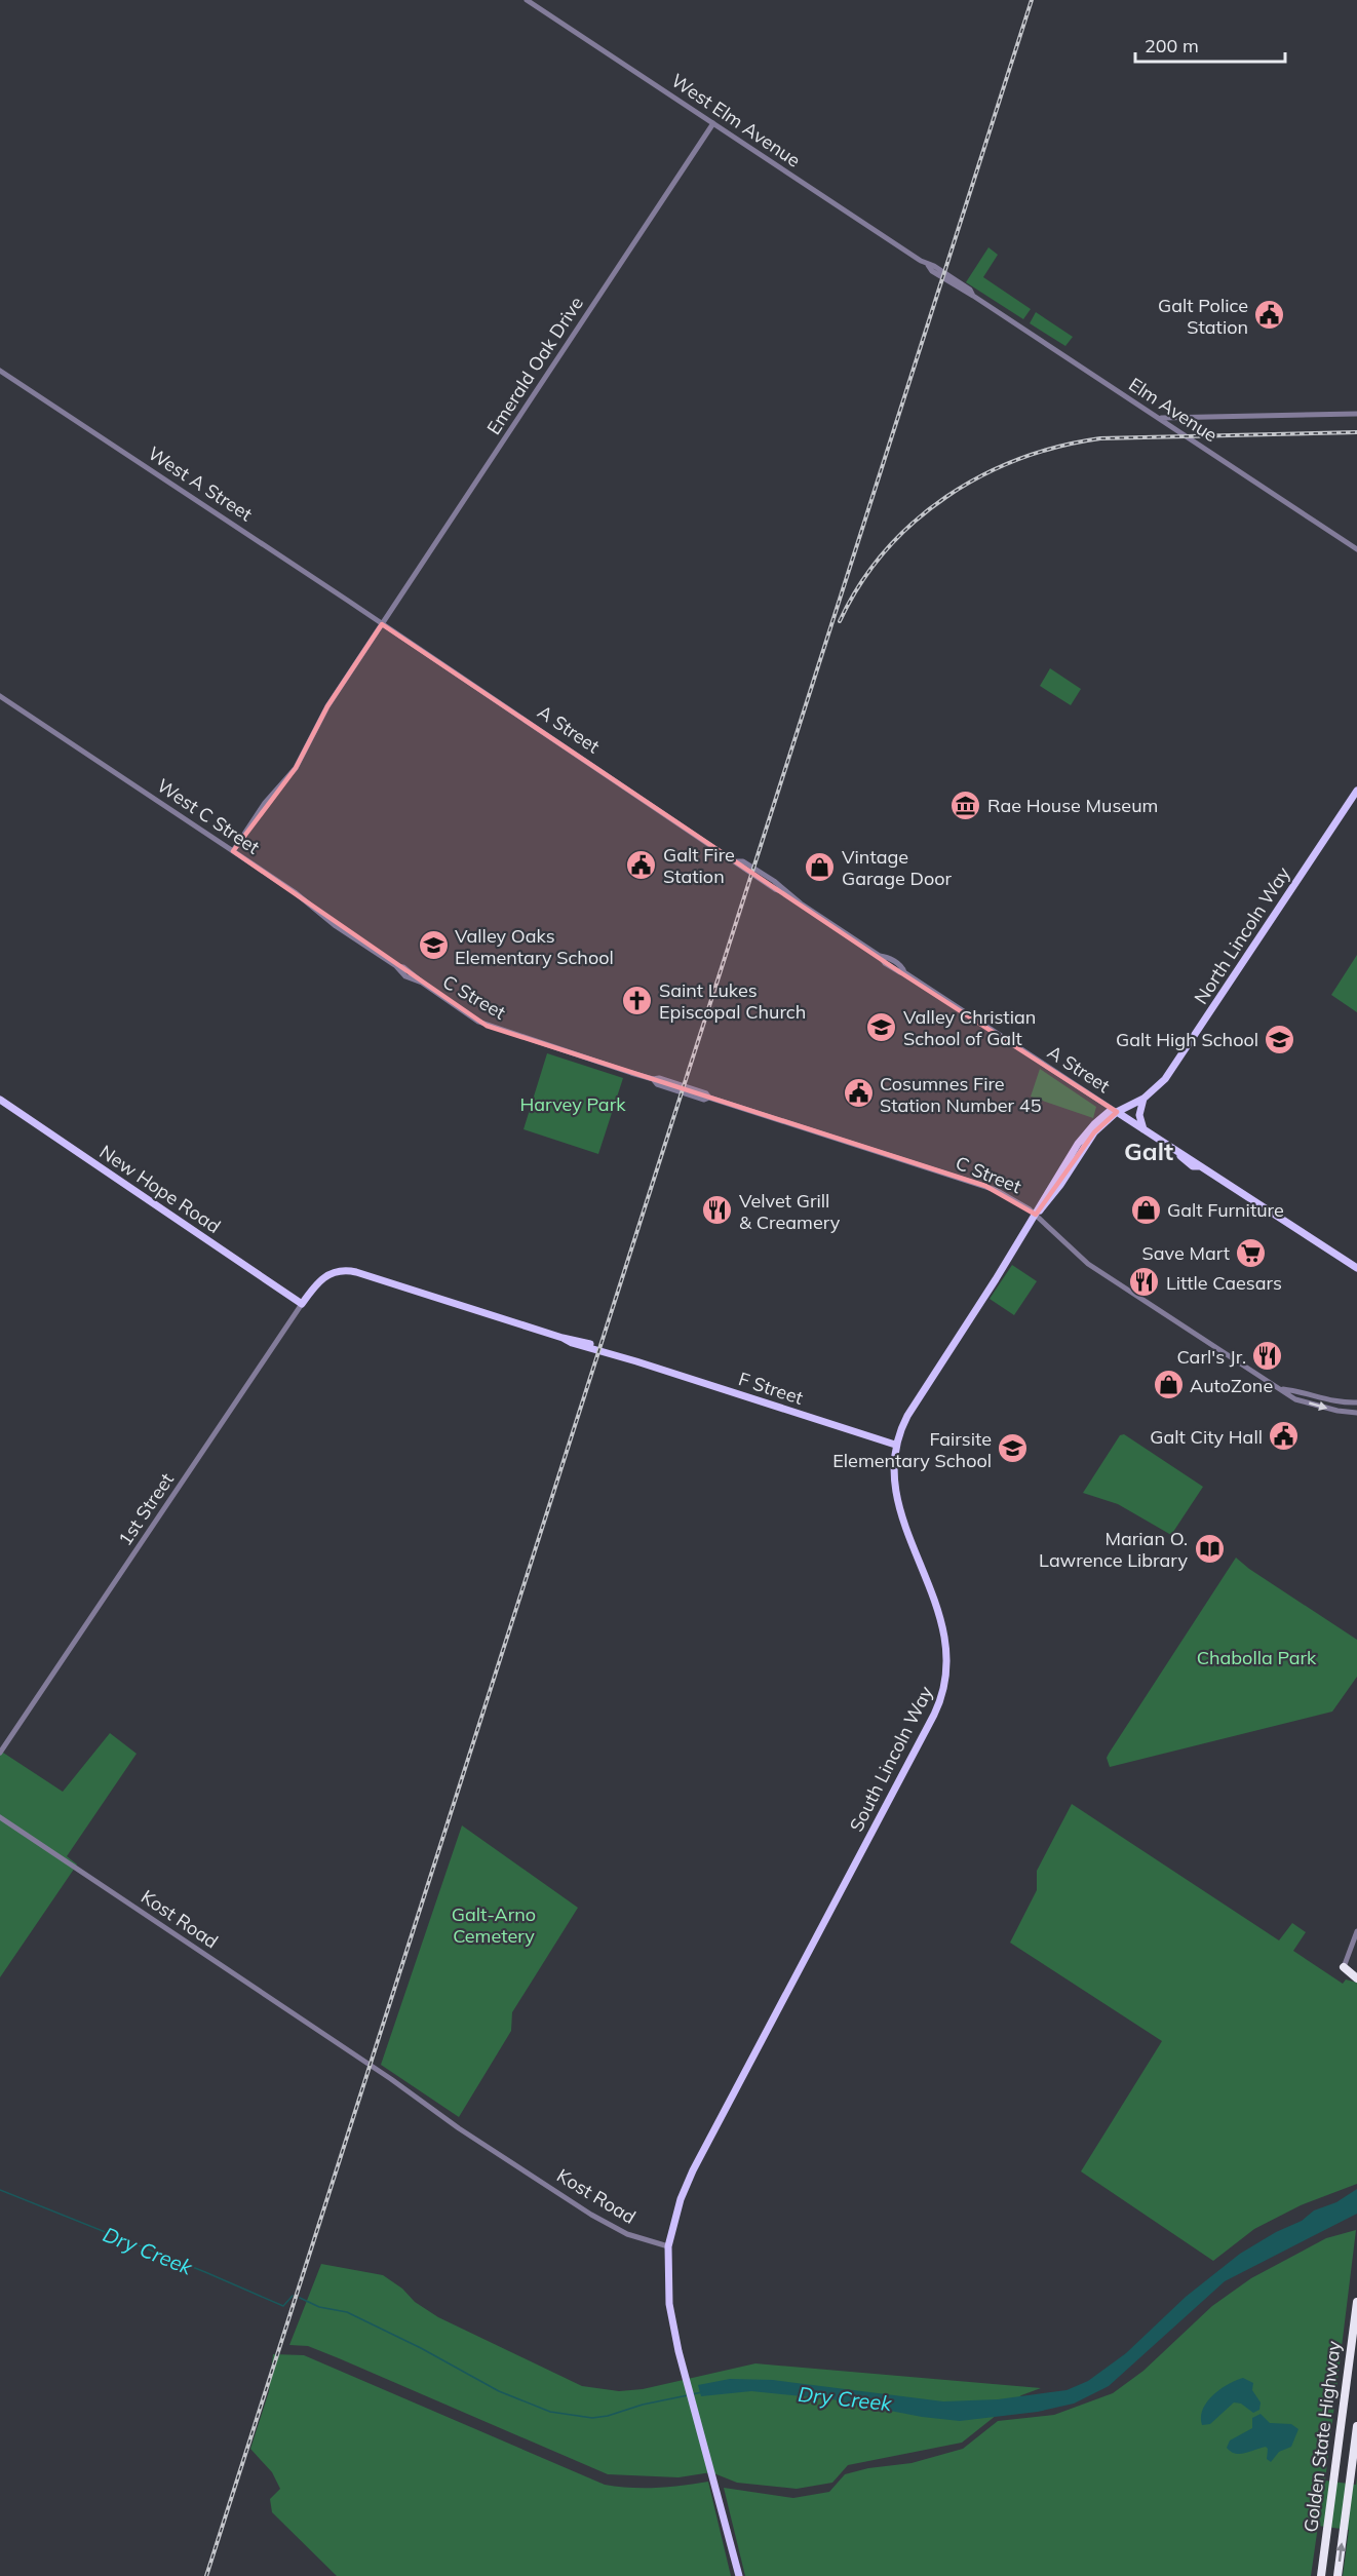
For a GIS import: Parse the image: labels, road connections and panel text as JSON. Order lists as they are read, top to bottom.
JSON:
{
  "streets": {
    "highway": ["Golden State Highway"],
    "main road": [
      "A Street",
      "North Lincoln Way",
      "New Hope Road",
      "F Street",
      "1st Street",
      "South Lincoln Way"
    ],
    "street": [
      "West Elm Avenue",
      "Emerald Oak Drive",
      "Elm Avenue",
      "West A Street",
      "West C Street",
      "C Street",
      "Kost Road"
    ]
  },
  "crossings": [
    ["West Elm Avenue", "Emerald Oak Drive"],
    ["West Elm Avenue", "Elm Avenue"],
    ["Emerald Oak Drive", "West A Street"],
    ["Emerald Oak Drive", "A Street"],
    ["Emerald Oak Drive", "West C Street"],
    ["West A Street", "A Street"],
    ["A Street", "North Lincoln Way"],
    ["A Street", "South Lincoln Way"],
    ["West C Street", "C Street"],
    ["North Lincoln Way", "South Lincoln Way"],
    ["C Street", "South Lincoln Way"],
    ["New Hope Road", "1st Street"],
    ["F Street", "1st Street"],
    ["F Street", "South Lincoln Way"],
    ["South Lincoln Way", "Kost Road"]
  ],
  "districts": ["Galt"],
  "water": ["Dry Creek"],
  "parks": ["Harvey Park", "Chabolla Park", "Galt-Arno Cemetery"],
  "places": {
    "public building": [
      "Galt Police Station",
      "Galt Fire Station",
      "Cosumnes Fire Station Number 45",
      "Galt City Hall"
    ],
    "museum": ["Rae House Museum"],
    "shop": ["Vintage Garage Door", "Galt Furniture", "AutoZone"],
    "school or university": [
      "Valley Oaks Elementary School",
      "Valley Christian School of Galt",
      "Galt High School",
      "Fairsite Elementary School"
    ],
    "church": ["Saint Lukes Episcopal Church"],
    "restaurant": ["Velvet Grill & Creamery", "Little Caesars", "Carl's Jr."],
    "supermarket": ["Save Mart"],
    "library": ["Marian O. Lawrence Library"]
  },
  "scale_bar": "200 m"
}
